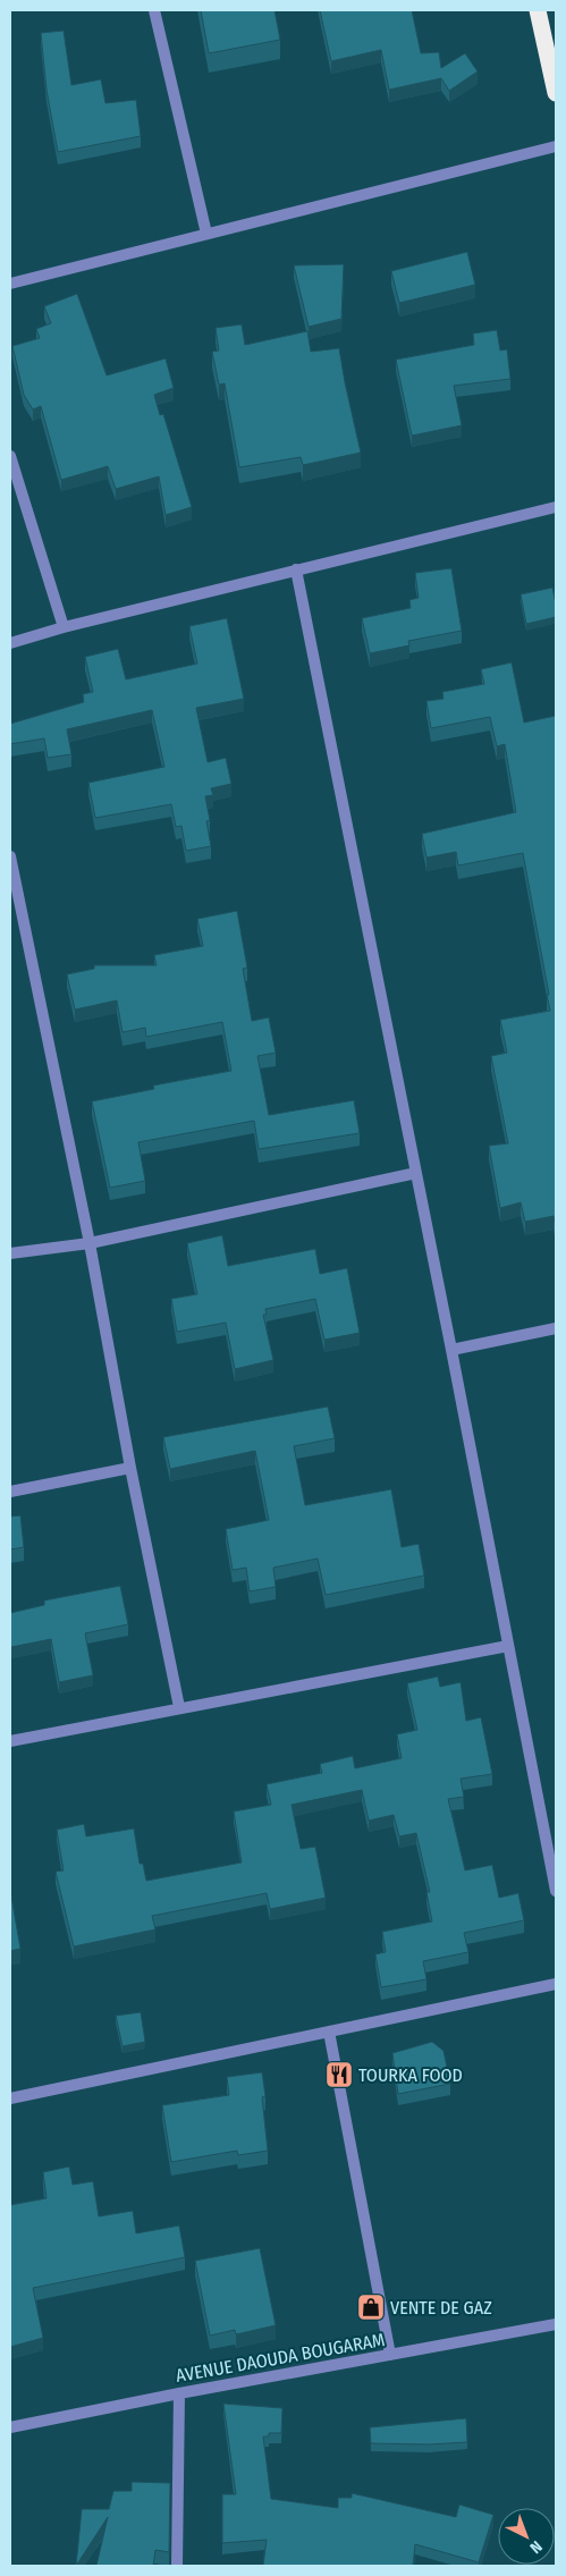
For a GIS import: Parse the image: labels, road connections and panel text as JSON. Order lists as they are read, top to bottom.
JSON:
{
  "streets": {
    "street": ["AVENUE DAOUDA BOUGARAM"]
  },
  "places": {
    "restaurant": ["TOURKA FOOD"],
    "shop": ["VENTE DE GAZ"]
  },
  "north": "bottom right"
}
